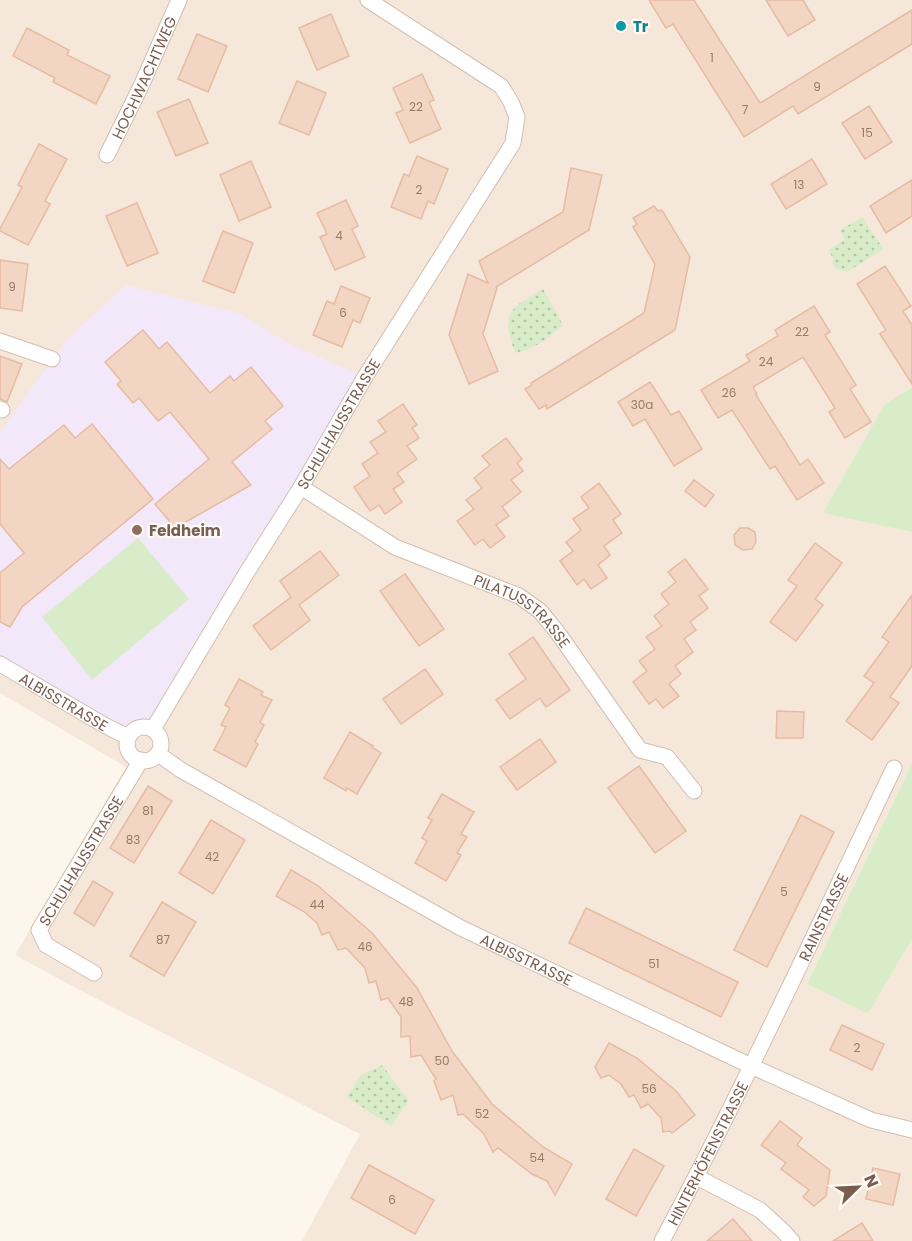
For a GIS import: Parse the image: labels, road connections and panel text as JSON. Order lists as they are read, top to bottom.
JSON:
{
  "streets": {
    "street": [
      "HOCHWACHTWEG",
      "SCHULHAUSSTRASSE",
      "PILATUSSTRASSE",
      "ALBISSTRASSE",
      "RAINSTRASSE",
      "HINTERHÖFENSTRASSE"
    ]
  },
  "crossings": [
    ["SCHULHAUSSTRASSE", "PILATUSSTRASSE"],
    ["SCHULHAUSSTRASSE", "ALBISSTRASSE"],
    ["ALBISSTRASSE", "RAINSTRASSE"],
    ["ALBISSTRASSE", "HINTERHÖFENSTRASSE"],
    ["RAINSTRASSE", "HINTERHÖFENSTRASSE"]
  ],
  "places": ["Tr", "Feldheim"],
  "house_numbers": [
    "1",
    "9",
    "22",
    "7",
    "15",
    "13",
    "2",
    "4",
    "9",
    "6",
    "22",
    "24",
    "26",
    "30a",
    "81",
    "83",
    "42",
    "5",
    "44",
    "87",
    "46",
    "51",
    "48",
    "2",
    "50",
    "56",
    "52",
    "54",
    "6"
  ],
  "north": "top right"
}
